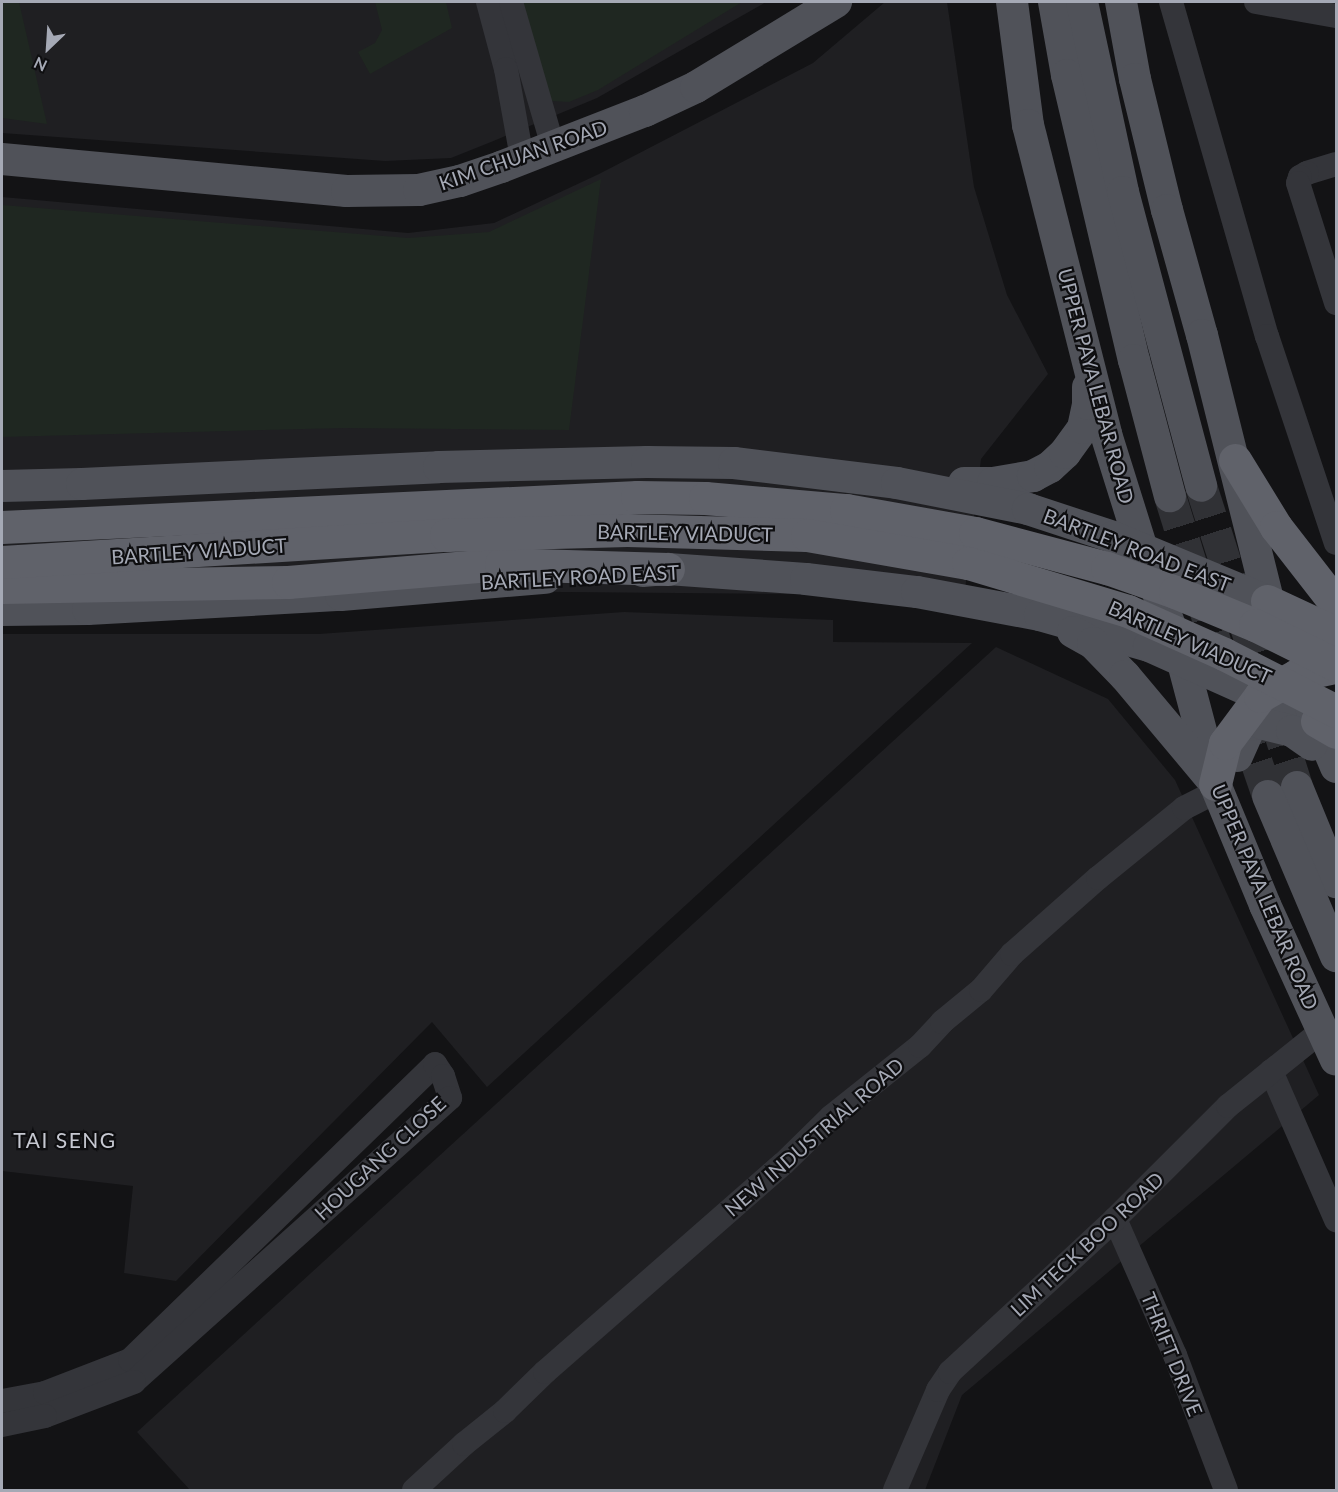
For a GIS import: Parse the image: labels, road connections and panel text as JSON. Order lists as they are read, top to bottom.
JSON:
{
  "streets": {
    "highway": ["BARTLEY VIADUCT"],
    "main road": ["KIM CHUAN ROAD", "UPPER PAYA LEBAR ROAD", "BARTLEY ROAD EAST"],
    "street": [
      "NEW INDUSTRIAL ROAD",
      "HOUGANG CLOSE",
      "LIM TECK BOO ROAD",
      "THRIFT DRIVE"
    ]
  },
  "crossings": [
    ["UPPER PAYA LEBAR ROAD", "BARTLEY ROAD EAST"],
    ["UPPER PAYA LEBAR ROAD", "NEW INDUSTRIAL ROAD"],
    ["UPPER PAYA LEBAR ROAD", "LIM TECK BOO ROAD"],
    ["BARTLEY VIADUCT", "BARTLEY ROAD EAST"],
    ["LIM TECK BOO ROAD", "THRIFT DRIVE"]
  ],
  "districts": ["TAI SENG"],
  "north": "bottom left"
}
